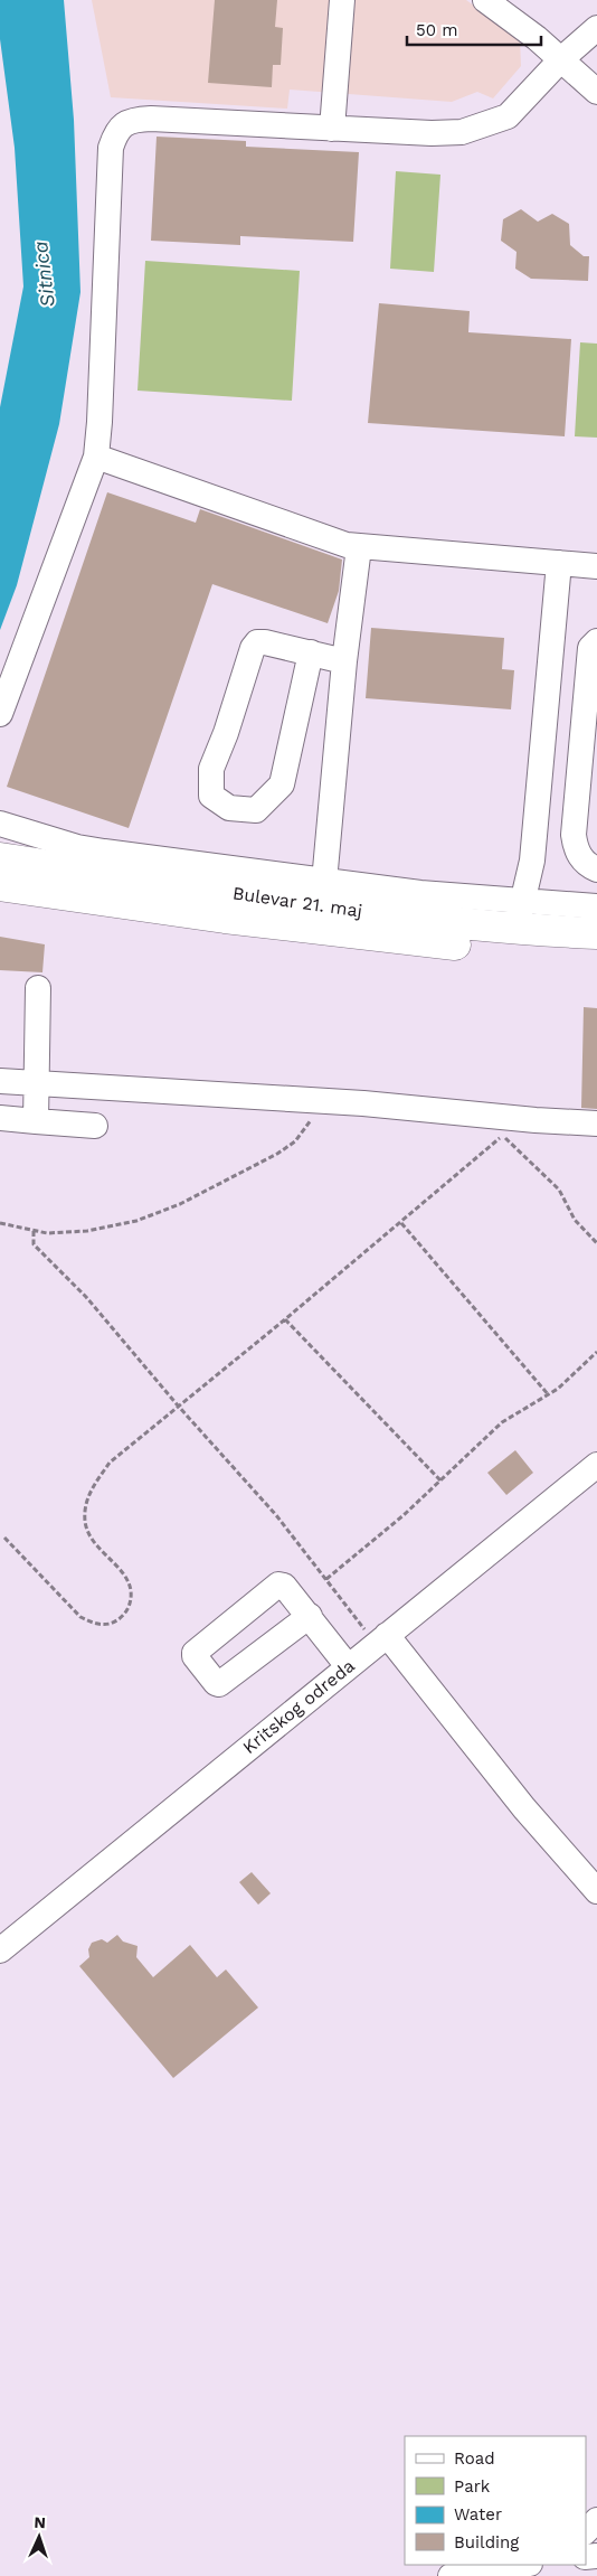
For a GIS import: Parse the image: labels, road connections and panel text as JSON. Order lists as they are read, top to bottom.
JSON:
{
  "streets": {
    "main road": ["Bulevar 21. maj"],
    "street": ["Kritskog odreda"]
  },
  "water": ["Sitnica"],
  "legend": [
    "Road",
    "Park",
    "Water",
    "Building"
  ],
  "scale_bar": "50 m",
  "north": "top"
}
